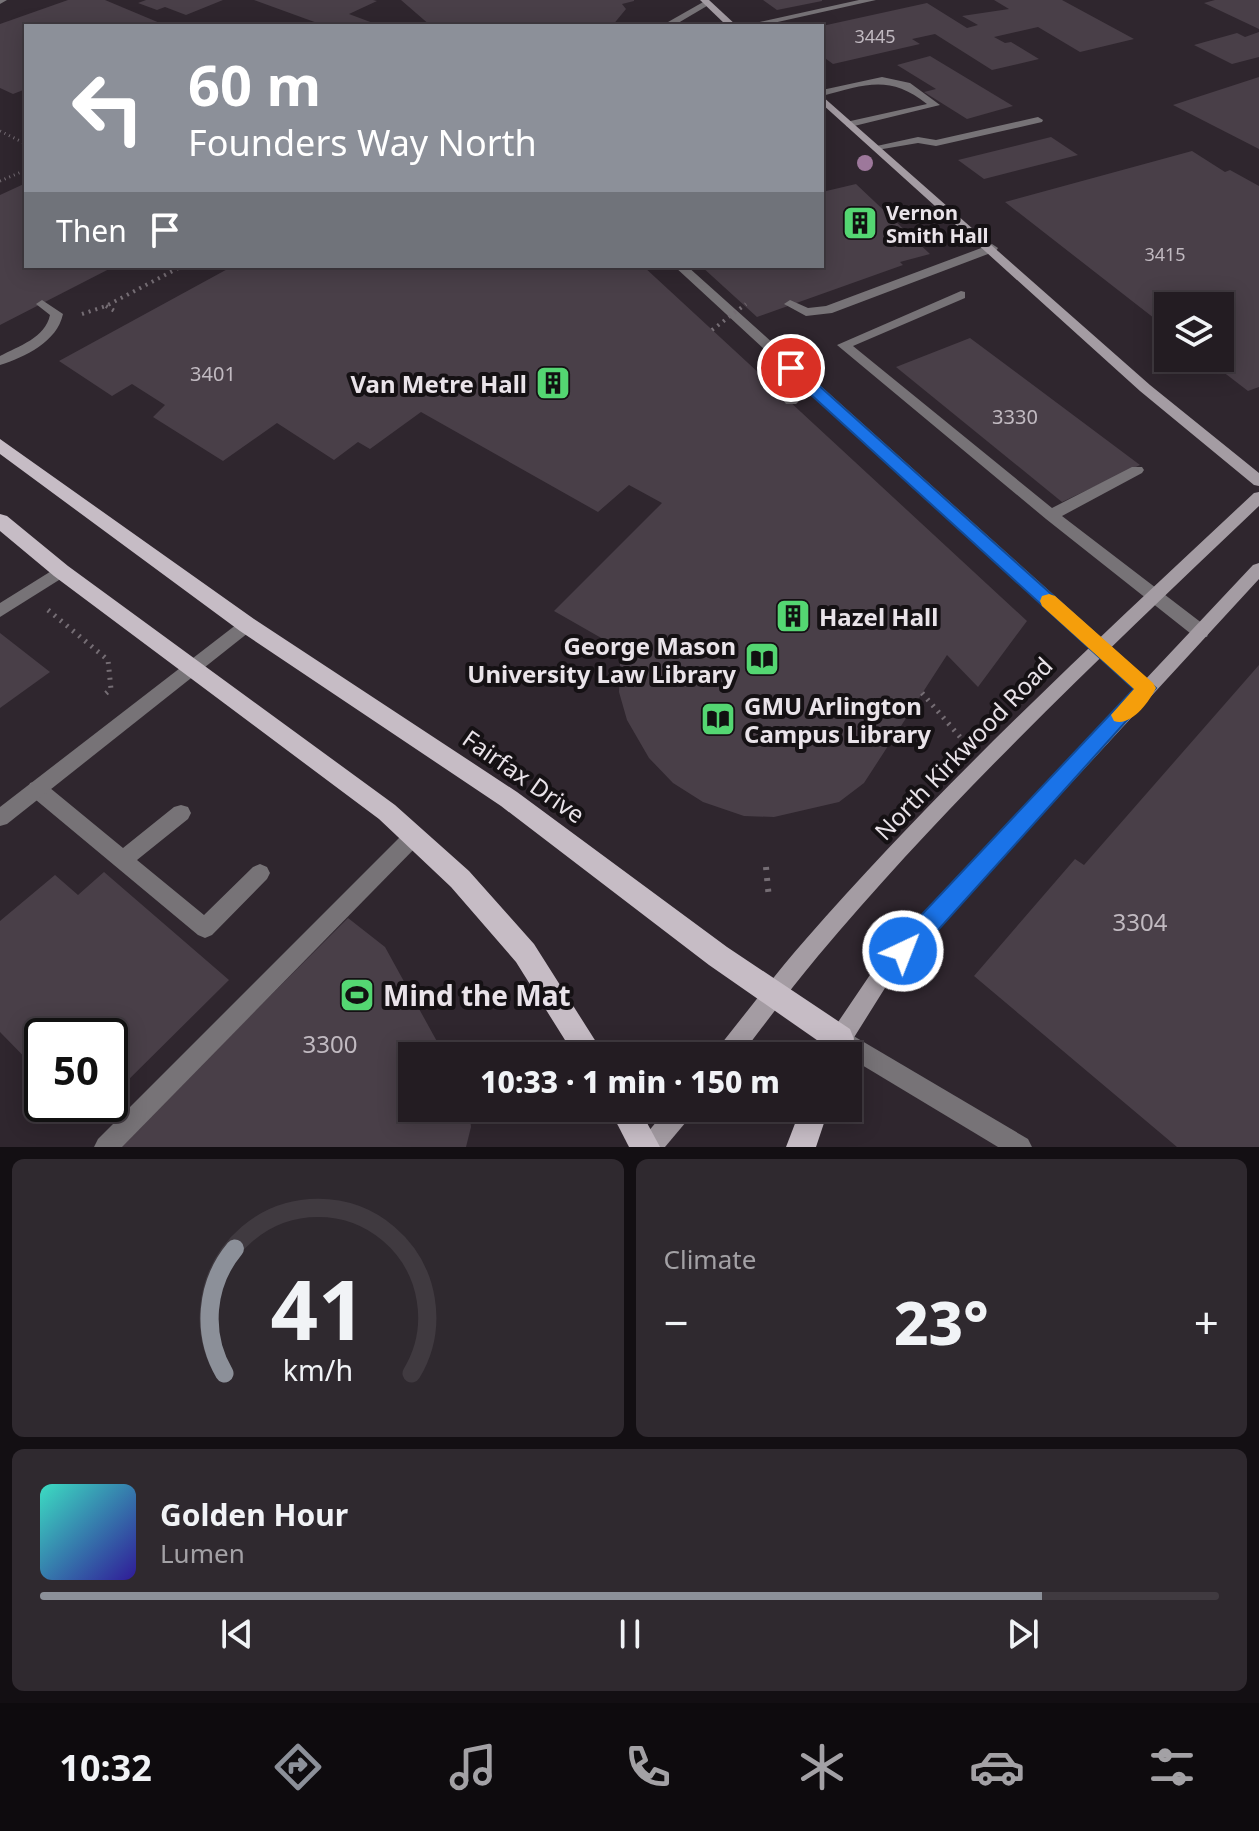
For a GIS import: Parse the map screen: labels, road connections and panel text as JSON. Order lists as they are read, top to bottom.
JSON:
{
  "streets": {
    "main road": ["North Kirkwood Road", "Fairfax Drive"]
  },
  "crossings": [
    ["North Kirkwood Road", "Fairfax Drive"]
  ],
  "places": {
    "building": ["Vernon Smith Hall", "Van Metre Hall", "Hazel Hall"],
    "library": ["George Mason University Law Library", "GMU Arlington Campus Library"],
    "sports": ["Mind the Mat"]
  },
  "house_numbers": [
    "3445",
    "3415",
    "3401",
    "3330",
    "3304",
    "3300"
  ],
  "page": {
    "turn": ["60 m", "Founders Way North"],
    "then": "Then",
    "limit": "50",
    "trip": "10:33 · 1 min · 150 m",
    "tile": "Climate",
    "heat": ["−", "23°", "+"],
    "song": ["Golden Hour", "Lumen"],
    "tabs": "10:32",
    "gauge": ["41", "km/h"]
  }
}
